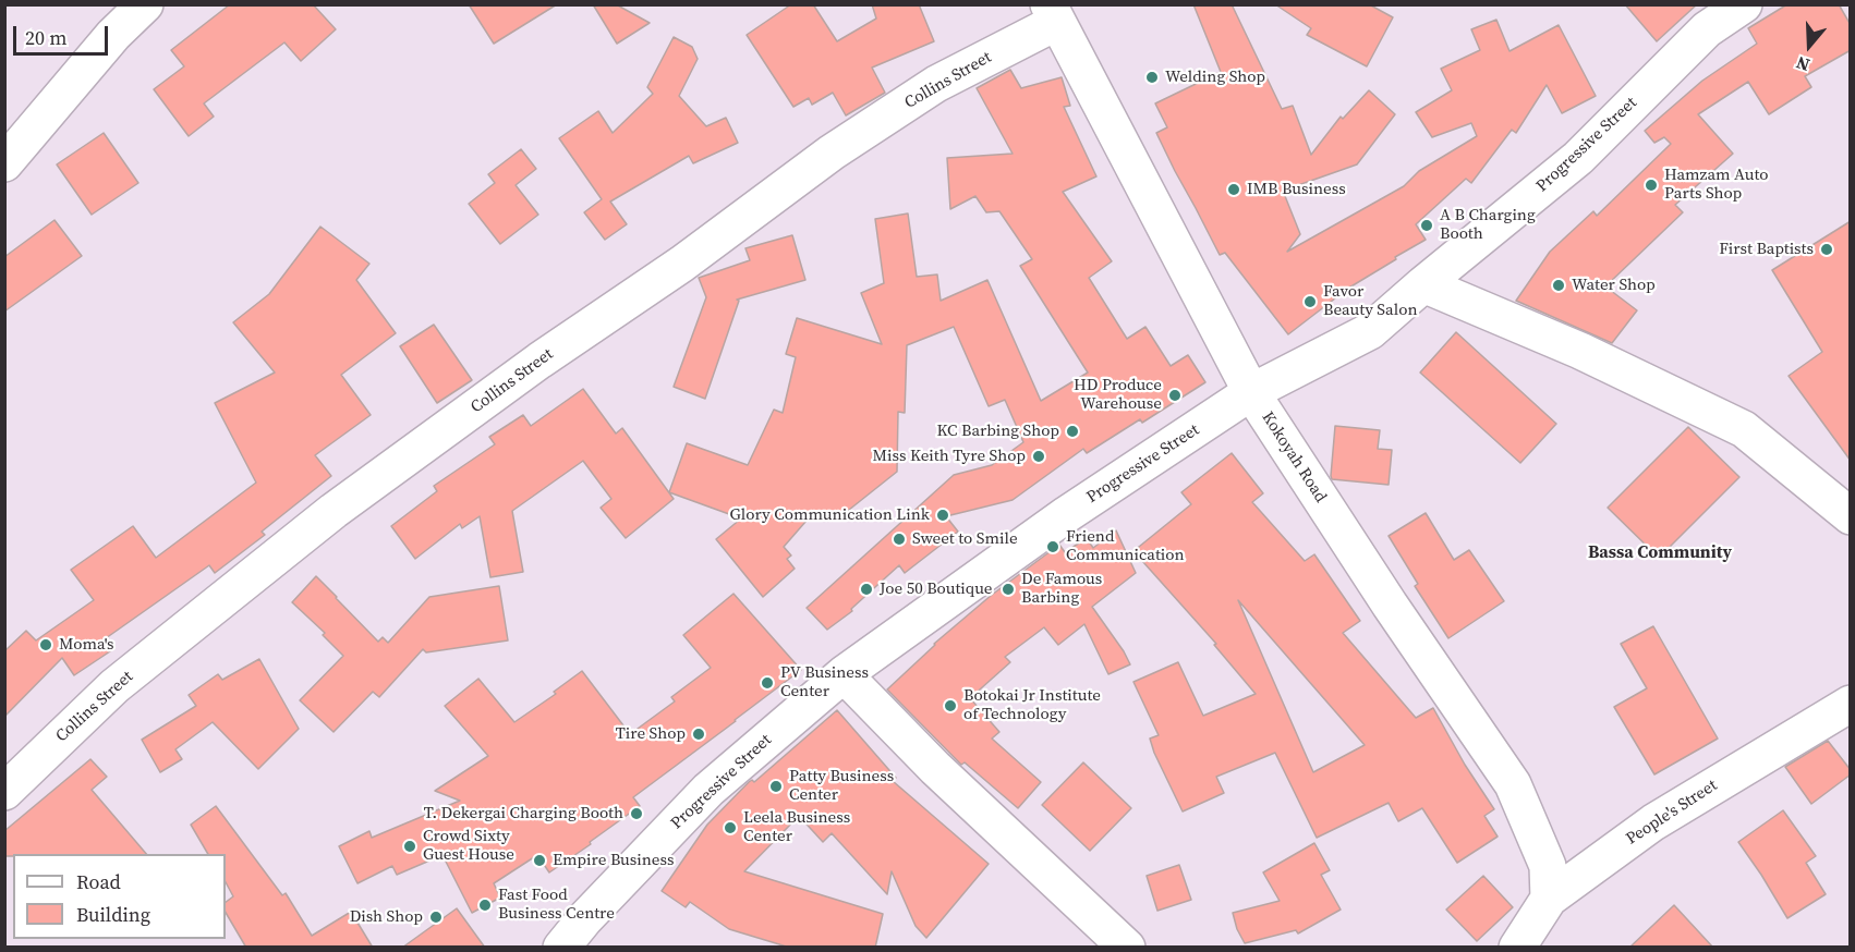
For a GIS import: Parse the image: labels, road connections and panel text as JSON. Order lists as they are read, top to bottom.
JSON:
{
  "streets": {
    "street": [
      "Collins Street",
      "Progressive Street",
      "Kokoyah Road",
      "People's Street"
    ]
  },
  "crossings": [
    ["Collins Street", "Kokoyah Road"],
    ["Progressive Street", "Kokoyah Road"],
    ["Kokoyah Road", "People's Street"]
  ],
  "districts": ["Bassa Community"],
  "places": [
    "Welding Shop",
    "Hamzam Auto Parts Shop",
    "IMB Business",
    "A B Charging Booth",
    "First Baptists",
    "Water Shop",
    "Favor Beauty Salon",
    "HD Produce Warehouse",
    "KC Barbing Shop",
    "Miss Keith Tyre Shop",
    "Glory Communication Link",
    "Sweet to Smile",
    "Friend Communication",
    "Joe 50 Boutique",
    "De Famous Barbing",
    "Moma's",
    "PV Business Center",
    "Botokai Jr Institute of Technology",
    "Tire Shop",
    "Patty Business Center",
    "T. Dekergai Charging Booth",
    "Leela Business Center",
    "Crowd Sixty Guest House",
    "Empire Business",
    "Fast Food Business Centre",
    "Dish Shop"
  ],
  "legend": ["Road", "Building"],
  "scale_bar": "20 m",
  "north": "bottom"
}
